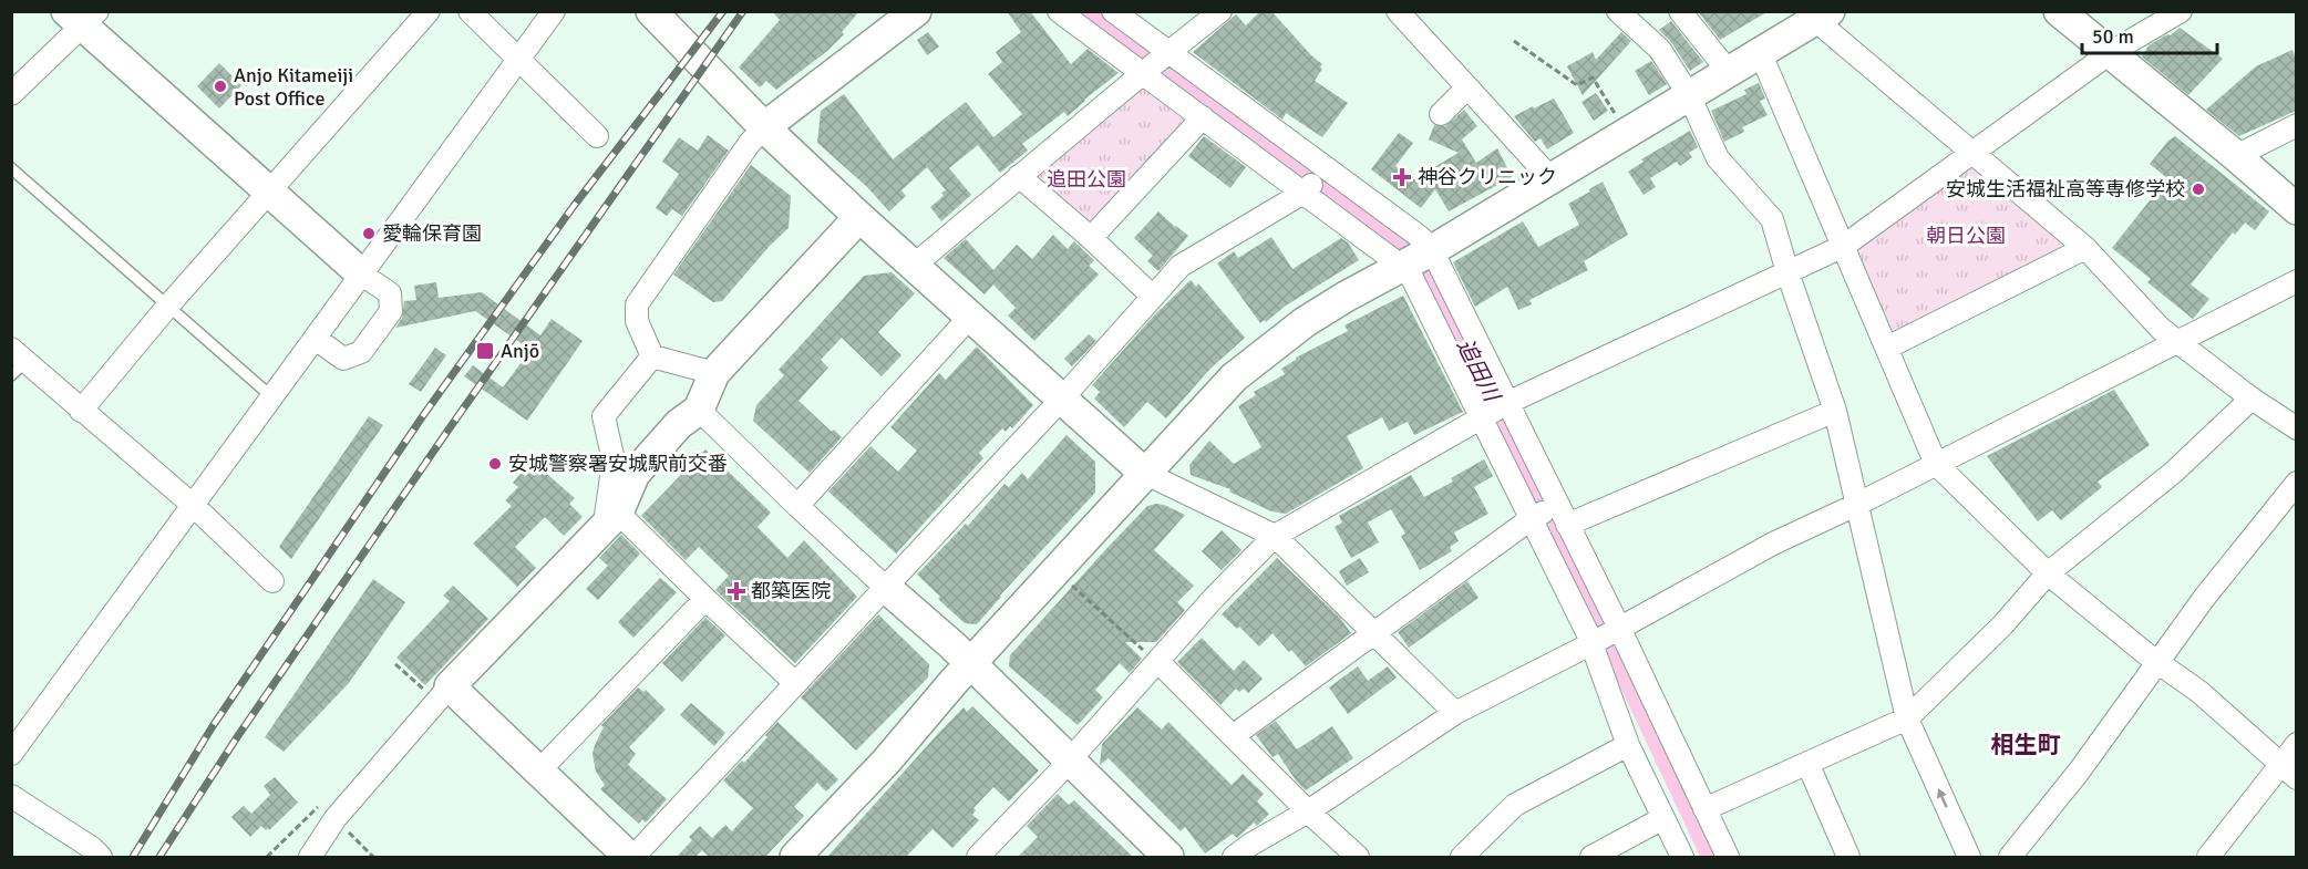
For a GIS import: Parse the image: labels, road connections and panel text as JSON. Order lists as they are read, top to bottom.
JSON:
{
  "districts": ["相生町"],
  "water": ["追田川"],
  "parks": ["追田公園", "朝日公園"],
  "places": {
    "other": [
      "Anjo Kitameiji Post Office",
      "安城生活福祉高等専修学校",
      "愛輪保育園",
      "安城警察署安城駅前交番"
    ],
    "health": ["神谷クリニック", "都築医院"],
    "transit": ["Anjō"]
  },
  "scale_bar": "50 m"
}
